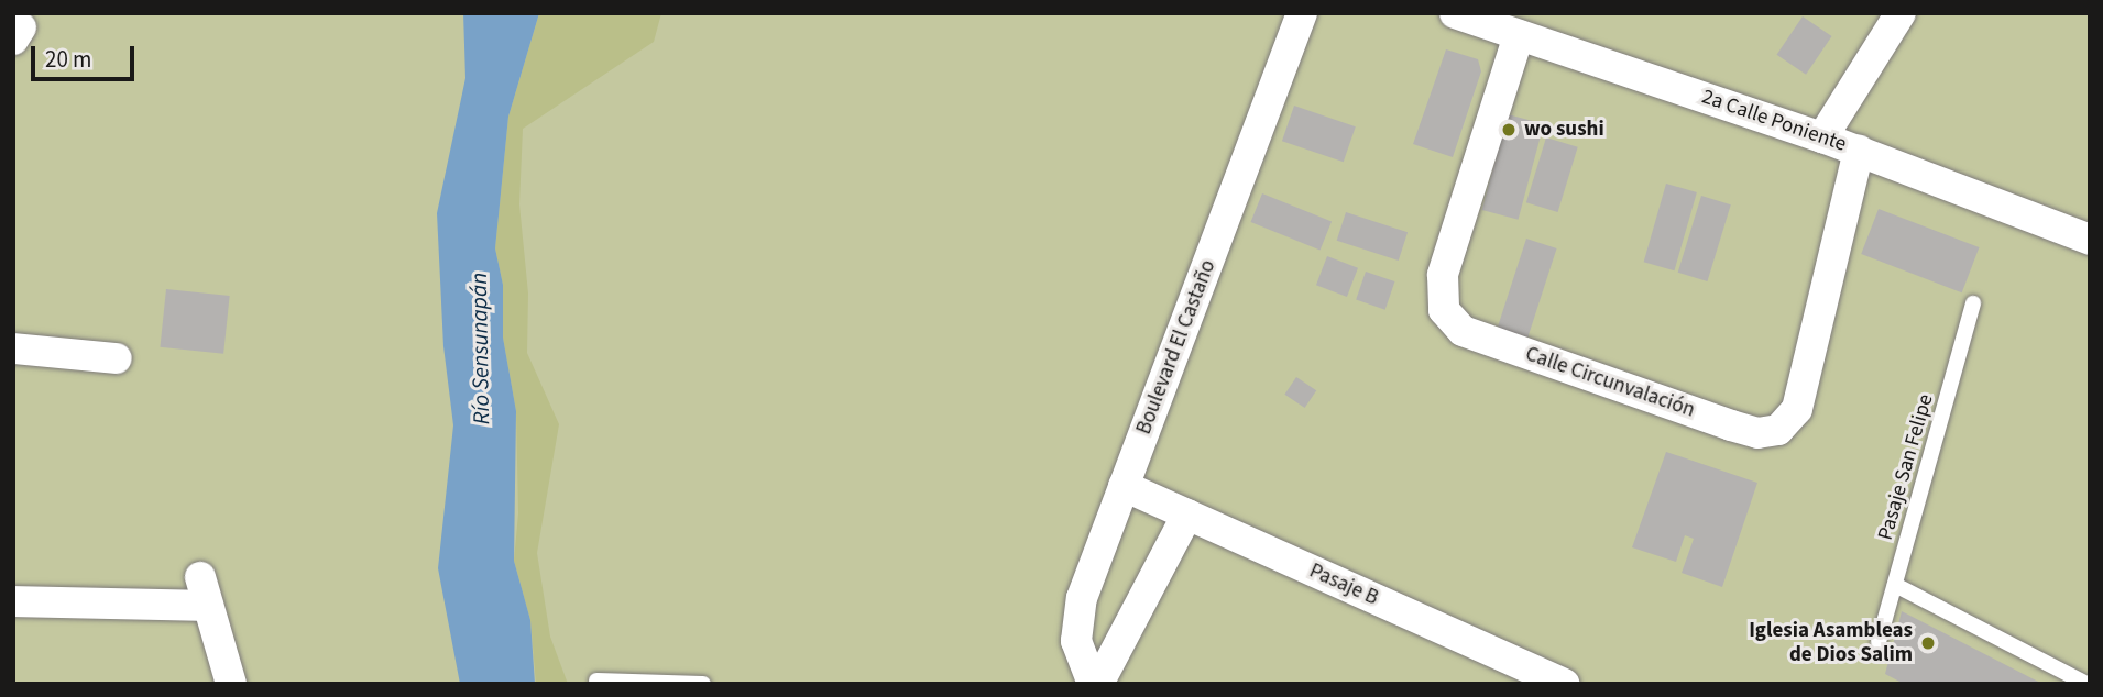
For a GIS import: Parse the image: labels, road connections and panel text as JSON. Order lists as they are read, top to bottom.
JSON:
{
  "streets": {
    "street": [
      "2a Calle Poniente",
      "Boulevard El Castaño",
      "Calle Circunvalación",
      "Pasaje B"
    ],
    "lane": ["Pasaje San Felipe"]
  },
  "crossings": [
    ["2a Calle Poniente", "Calle Circunvalación"],
    ["Boulevard El Castaño", "Pasaje B"]
  ],
  "water": ["Río Sensunapán"],
  "places": ["wo sushi", "Iglesia Asambleas de Dios Salim"],
  "scale_bar": "20 m"
}
